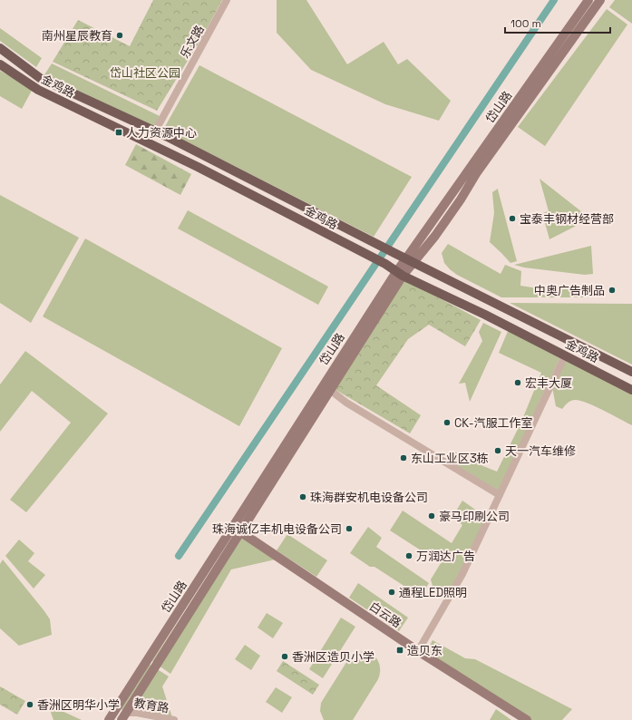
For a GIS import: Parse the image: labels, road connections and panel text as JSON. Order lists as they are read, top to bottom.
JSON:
{
  "streets": {
    "main road": ["金鸡路"],
    "street": [
      "乐文路",
      "岱山路",
      "白云路",
      "教育路"
    ]
  },
  "crossings": [
    ["乐文路", "金鸡路"],
    ["金鸡路", "岱山路"],
    ["岱山路", "白云路"],
    ["岱山路", "教育路"]
  ],
  "parks": ["岱山社区公园"],
  "places": {
    "other": [
      "南州星辰教育",
      "宝泰丰钢材经营部",
      "中奥广告制品",
      "宏丰大厦",
      "CK-汽服工作室",
      "天一汽车维修",
      "东山工业区3栋",
      "珠海群安机电设备公司",
      "豪马印刷公司",
      "珠海诚亿丰机电设备公司",
      "万润达广告",
      "通程LED照明",
      "香洲区造贝小学",
      "香洲区明华小学"
    ],
    "transit": ["人力资源中心", "造贝东"]
  },
  "scale_bar": "100 m"
}
